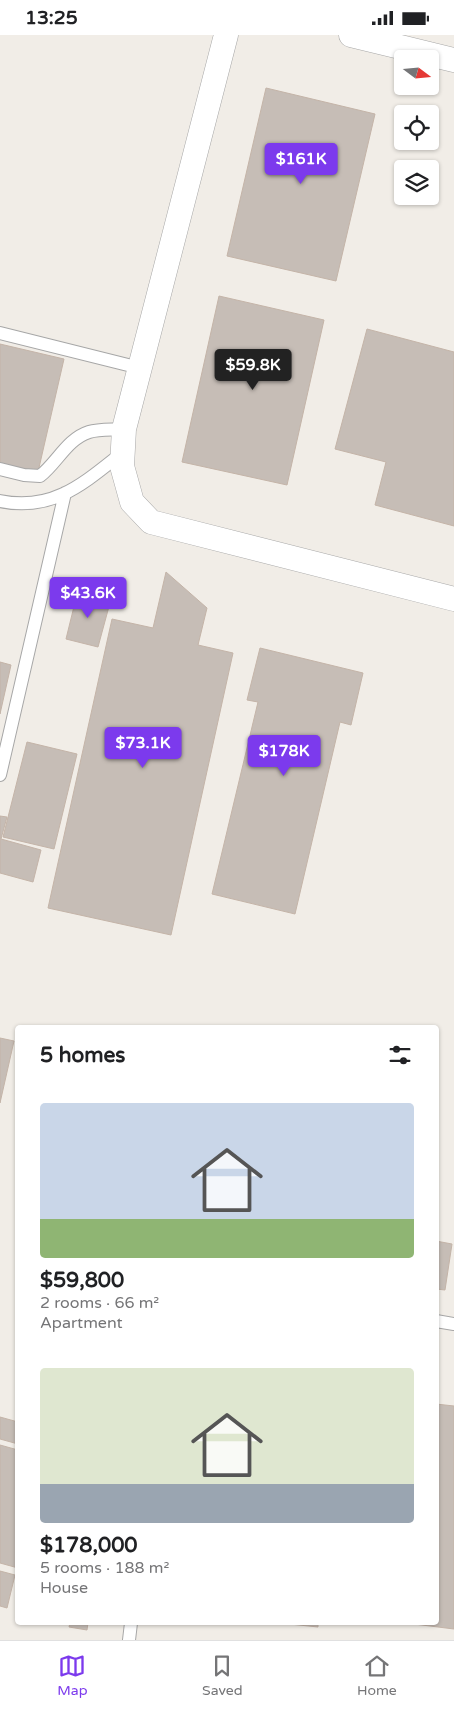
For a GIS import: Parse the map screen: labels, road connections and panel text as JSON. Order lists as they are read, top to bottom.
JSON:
{
  "north": "right",
  "page": {
    "status": "13:25",
    "price": [
      "$161K",
      "$59.8K",
      "$43.6K",
      "$73.1K",
      "$178K"
    ],
    "heading": "5 homes",
    "list": [
      {
        "name": "$59,800",
        "note": "2 rooms · 66 m² · Apartment"
      },
      {
        "name": "$178,000",
        "note": "5 rooms · 188 m² · House"
      }
    ],
    "tabs": ["Map", "Saved", "Home"]
  }
}
